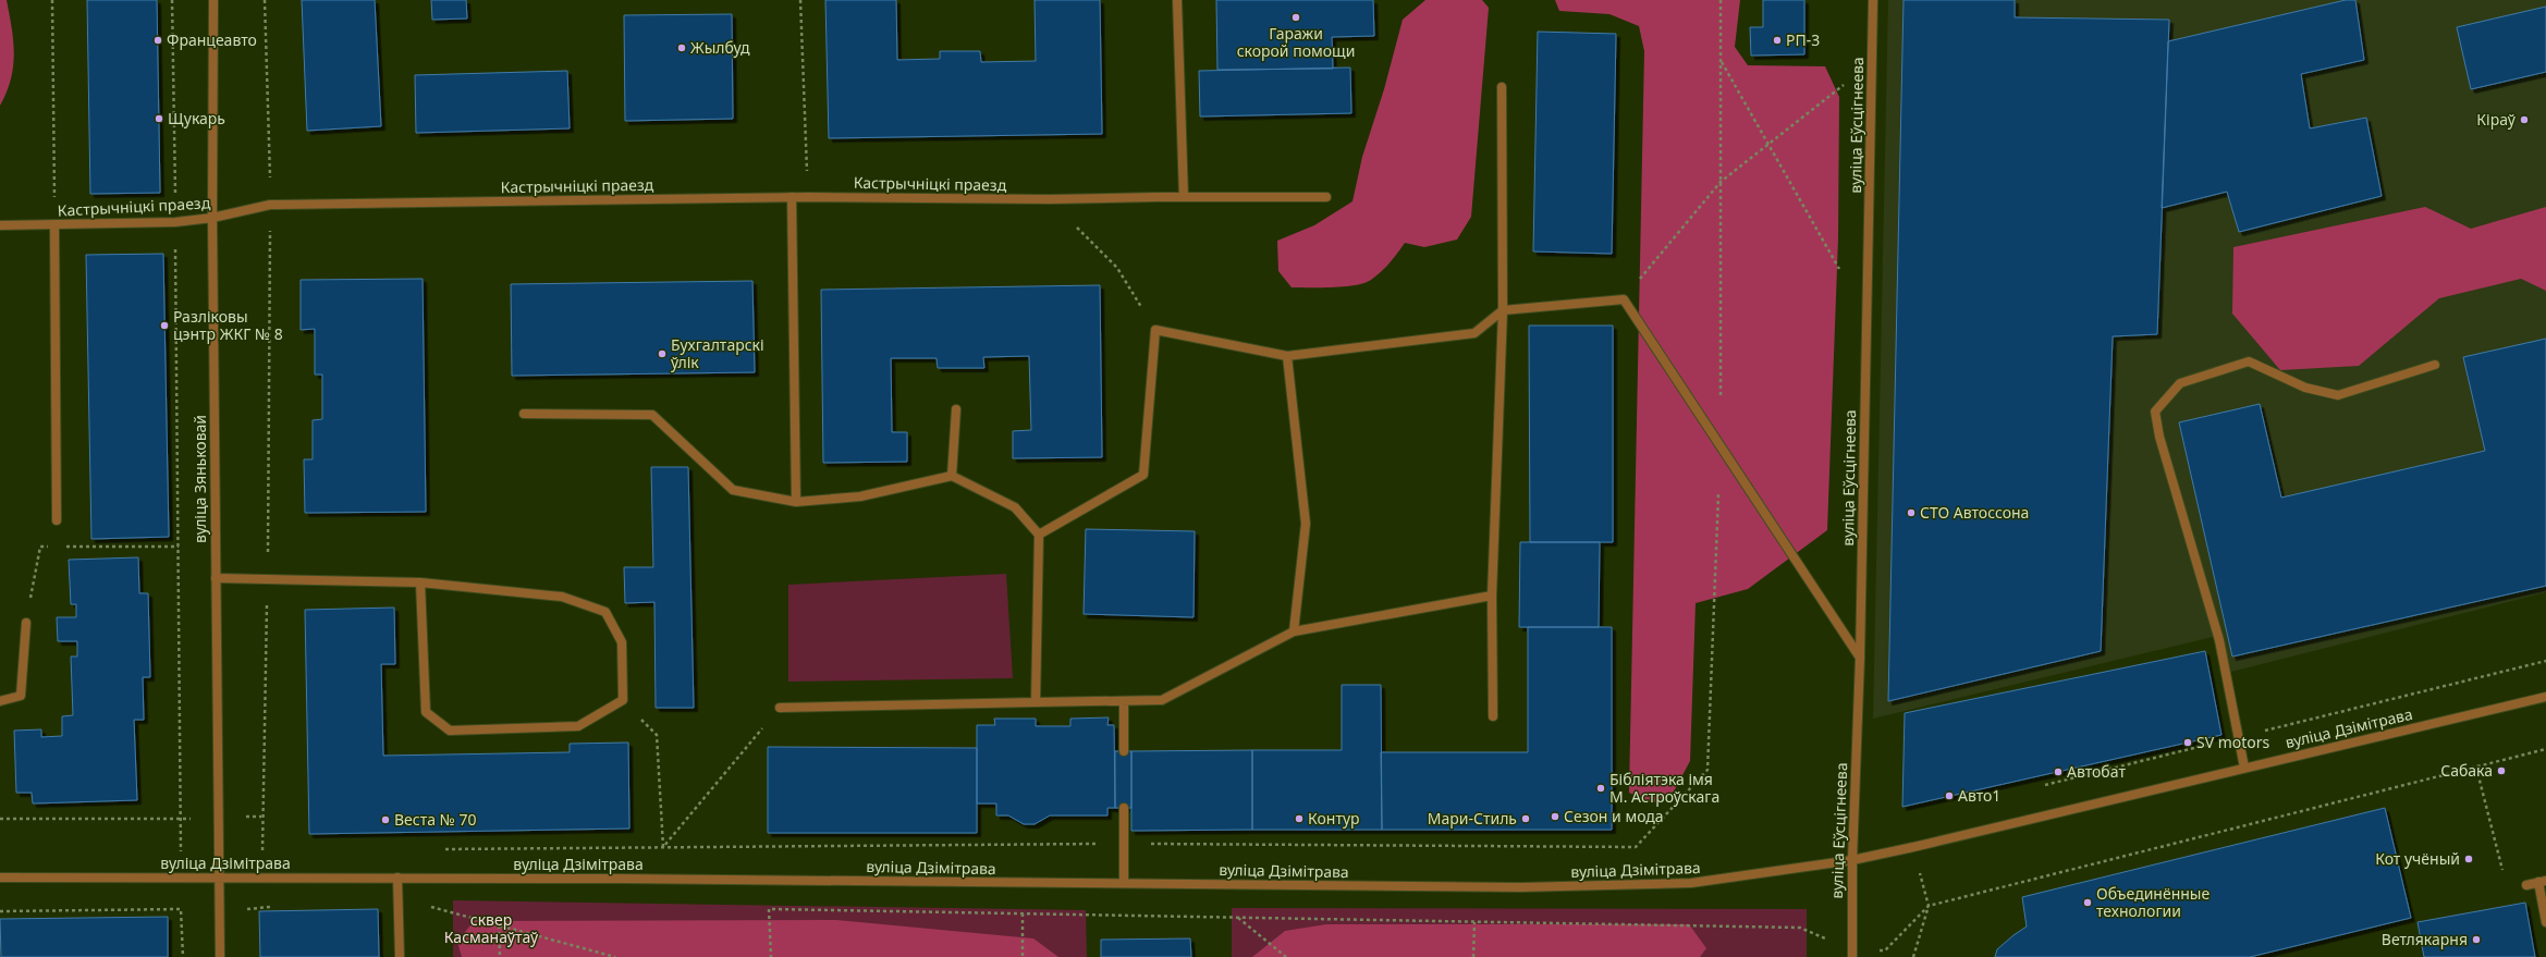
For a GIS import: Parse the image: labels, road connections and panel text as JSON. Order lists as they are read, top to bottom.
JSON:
{
  "streets": {
    "street": [
      "вуліца Еўсцігнеева",
      "Кастрычніцкі праезд",
      "вуліца Зяньковай",
      "вуліца Дзімітрава"
    ]
  },
  "crossings": [
    ["вуліца Еўсцігнеева", "вуліца Дзімітрава"],
    ["Кастрычніцкі праезд", "вуліца Зяньковай"],
    ["вуліца Зяньковай", "вуліца Дзімітрава"]
  ],
  "parks": ["сквер Касманаўтаў"],
  "places": [
    "Гаражи скорой помощи",
    "Францеавто",
    "РП-3",
    "Жылбуд",
    "Щукарь",
    "Кіраў",
    "Разліковы цэнтр ЖКГ № 8",
    "Бухгалтарскі ўлік",
    "СТО Автоссона",
    "SV motors",
    "Сабака",
    "Автобат",
    "Бібліятэка імя М. Астроўскага",
    "Авто1",
    "Сезон и мода",
    "Контур",
    "Мари-Стиль",
    "Веста № 70",
    "Кот учёный",
    "Объединённые технологии",
    "Ветлякарня"
  ]
}
